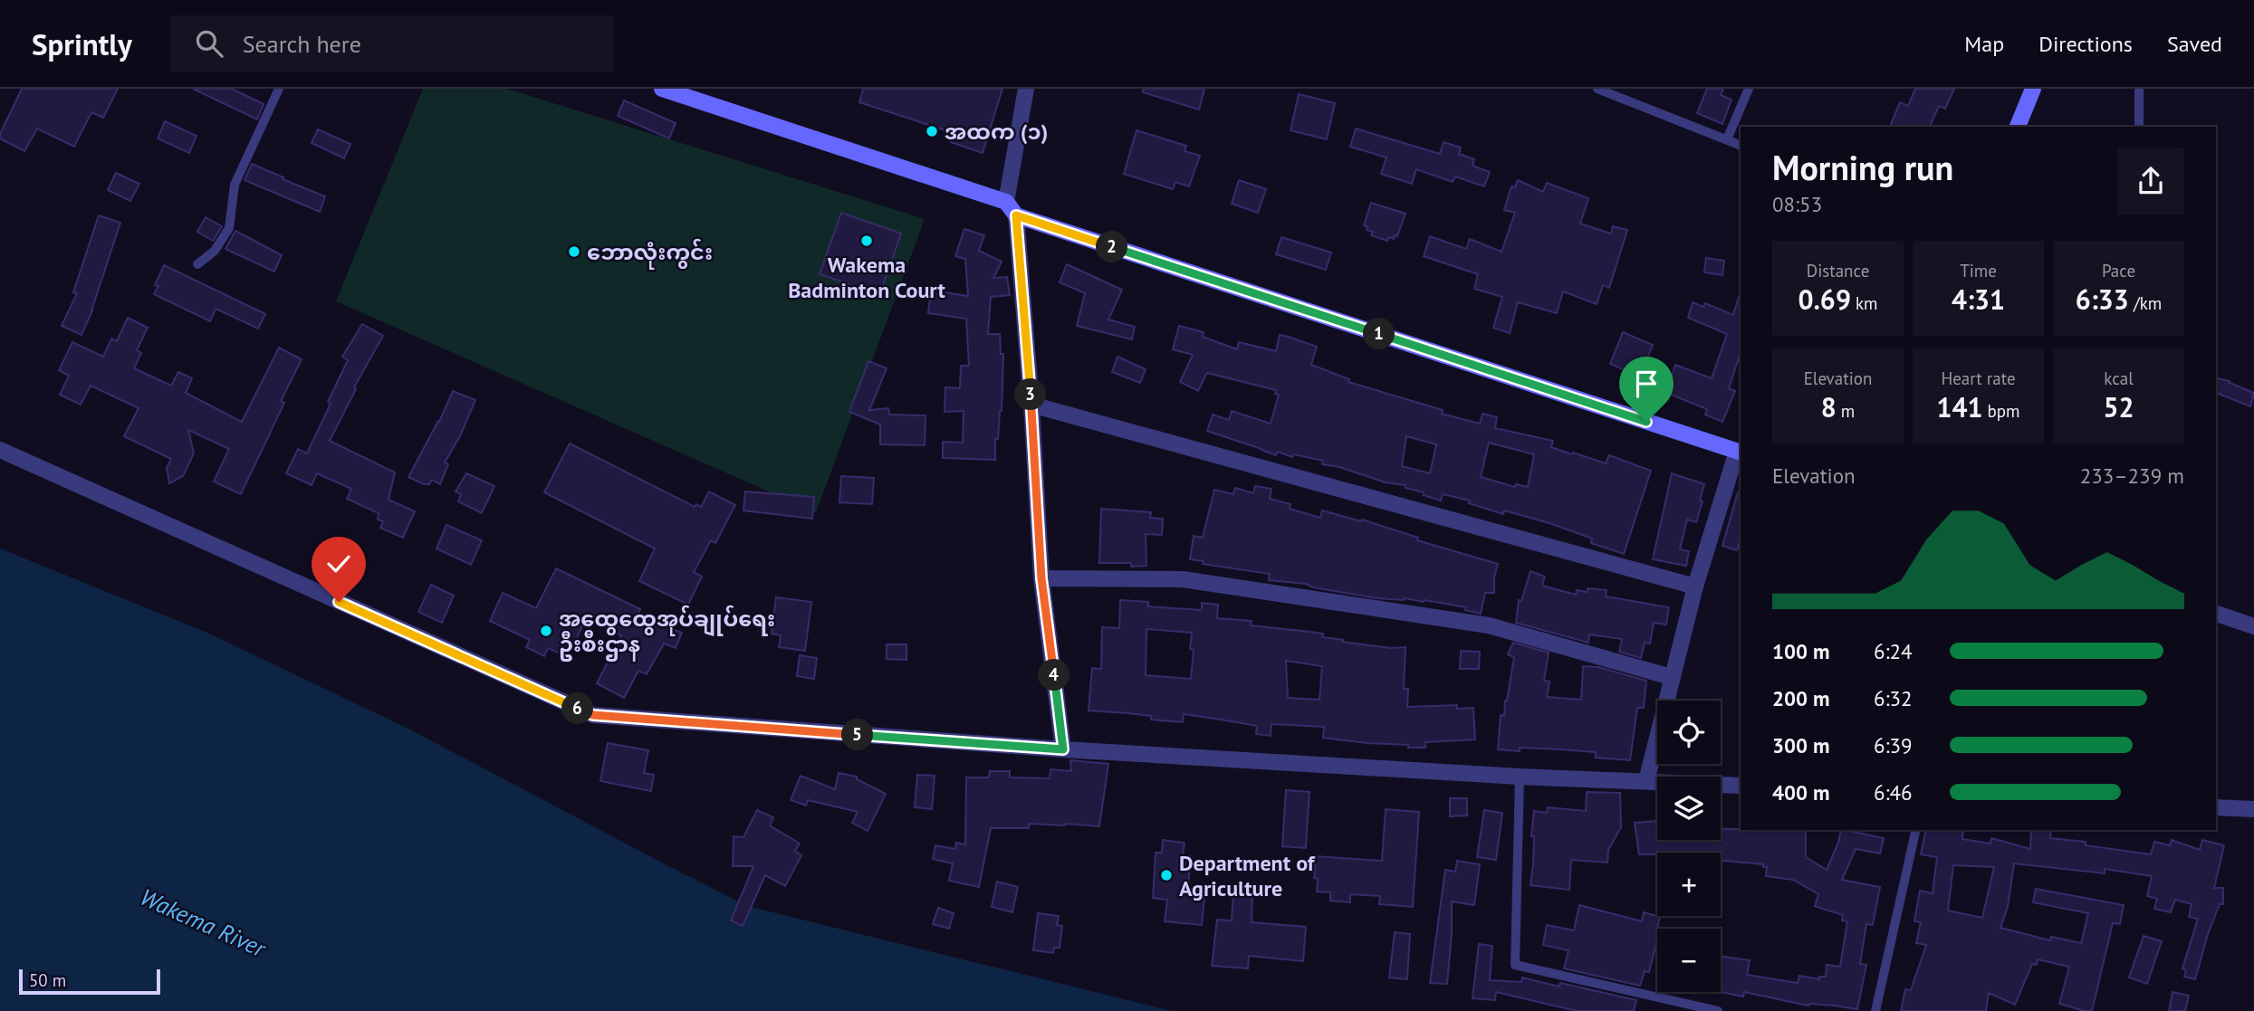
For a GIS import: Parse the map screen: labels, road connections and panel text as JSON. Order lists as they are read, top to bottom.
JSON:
{
  "water": ["Wakema River"],
  "places": [
    "အထက (၁)",
    "Wakema Badminton Court",
    "ဘောလုံးကွင်း",
    "အထွေထွေအုပ်ချုပ်ရေး ဦးစီးဌာန",
    "Department of Agriculture"
  ],
  "scale_bar": "50 m",
  "page": {
    "header": "Sprintly",
    "search": "Search here",
    "nav": ["Map", "Directions", "Saved"],
    "heading": ["Morning run", "08:53"],
    "pins": [
      "2",
      "1",
      "3",
      "4",
      "6",
      "5"
    ],
    "stats": [
      ["Distance", "0.69 km"],
      ["Time", "4:31"],
      ["Pace", "6:33 /km"],
      ["Elevation", "8 m"],
      ["Heart rate", "141 bpm"],
      ["kcal", "52"]
    ],
    "chart": ["Elevation", "233–239 m"],
    "list": [
      {
        "name": "100 m",
        "note": "6:24"
      },
      {
        "name": "200 m",
        "note": "6:32"
      },
      {
        "name": "300 m",
        "note": "6:39"
      },
      {
        "name": "400 m",
        "note": "6:46"
      }
    ],
    "map_buttons": ["+", "−"],
    "scale": "50 m"
  }
}
